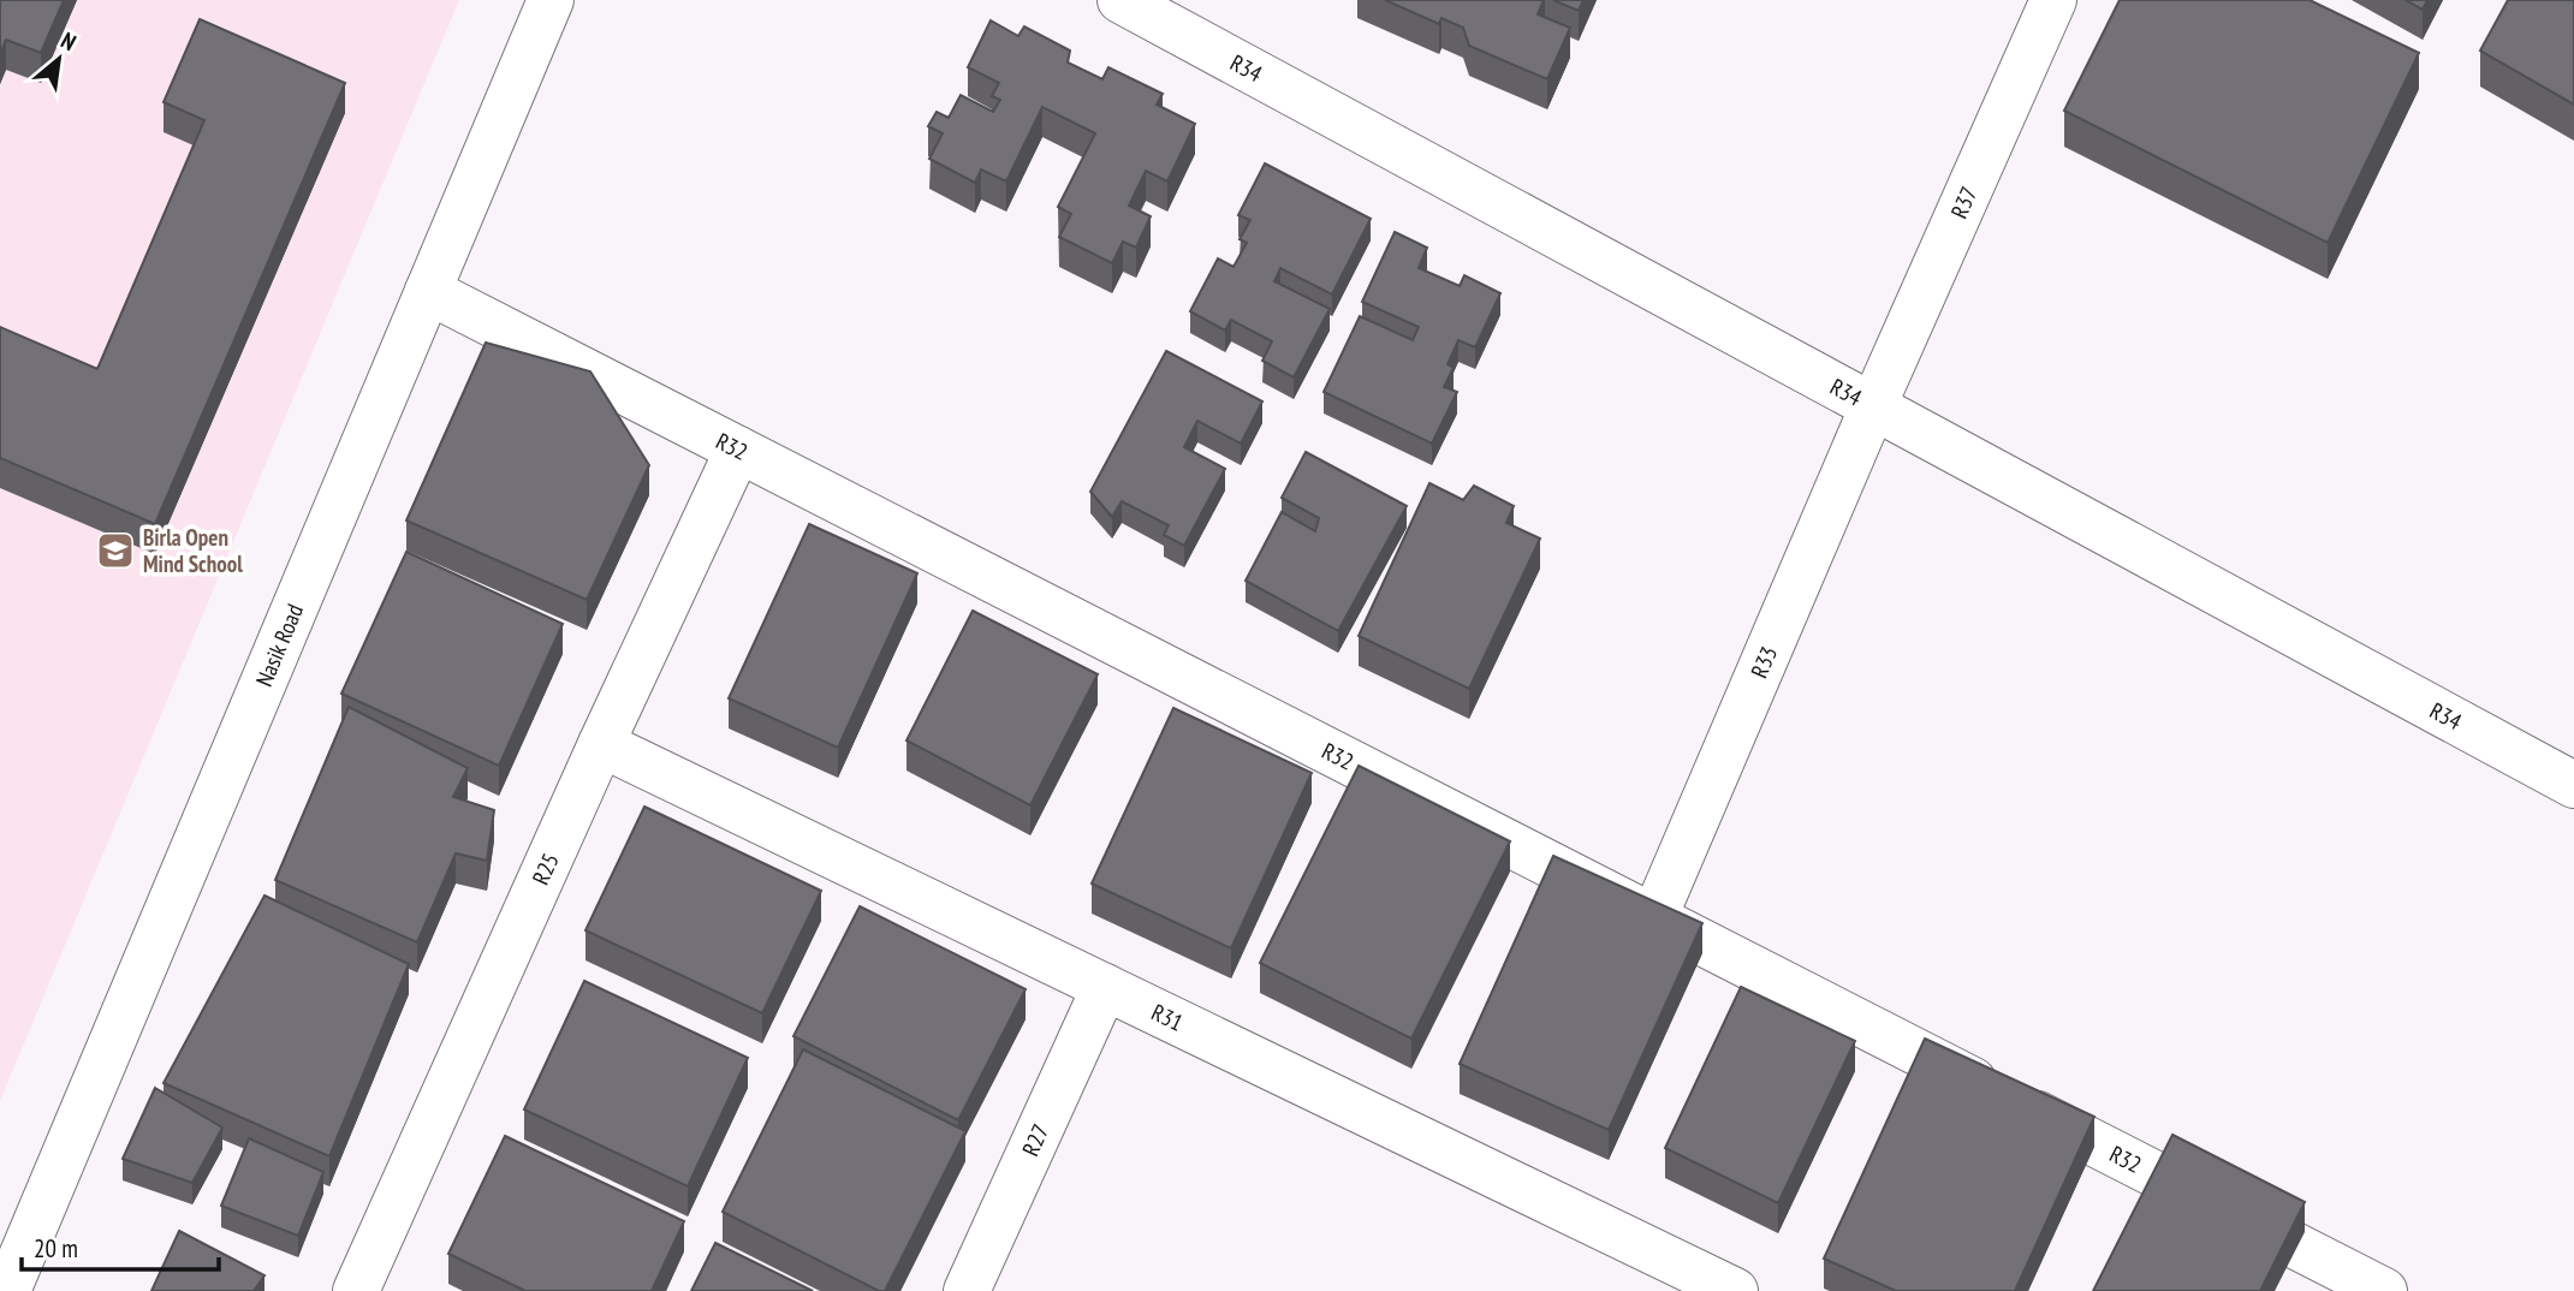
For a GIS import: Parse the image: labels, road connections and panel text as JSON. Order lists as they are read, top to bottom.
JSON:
{
  "streets": {
    "street": [
      "R34",
      "R37",
      "R32",
      "Nasik Road",
      "R33",
      "R25",
      "R31",
      "R27"
    ]
  },
  "crossings": [
    ["R34", "R37"],
    ["R34", "R33"],
    ["R37", "R33"],
    ["R32", "Nasik Road"],
    ["R32", "R33"],
    ["R32", "R25"],
    ["R25", "R31"],
    ["R31", "R27"]
  ],
  "places": {
    "school or university": ["Birla Open Mind School"]
  },
  "scale_bar": "20 m",
  "north": "top right"
}
